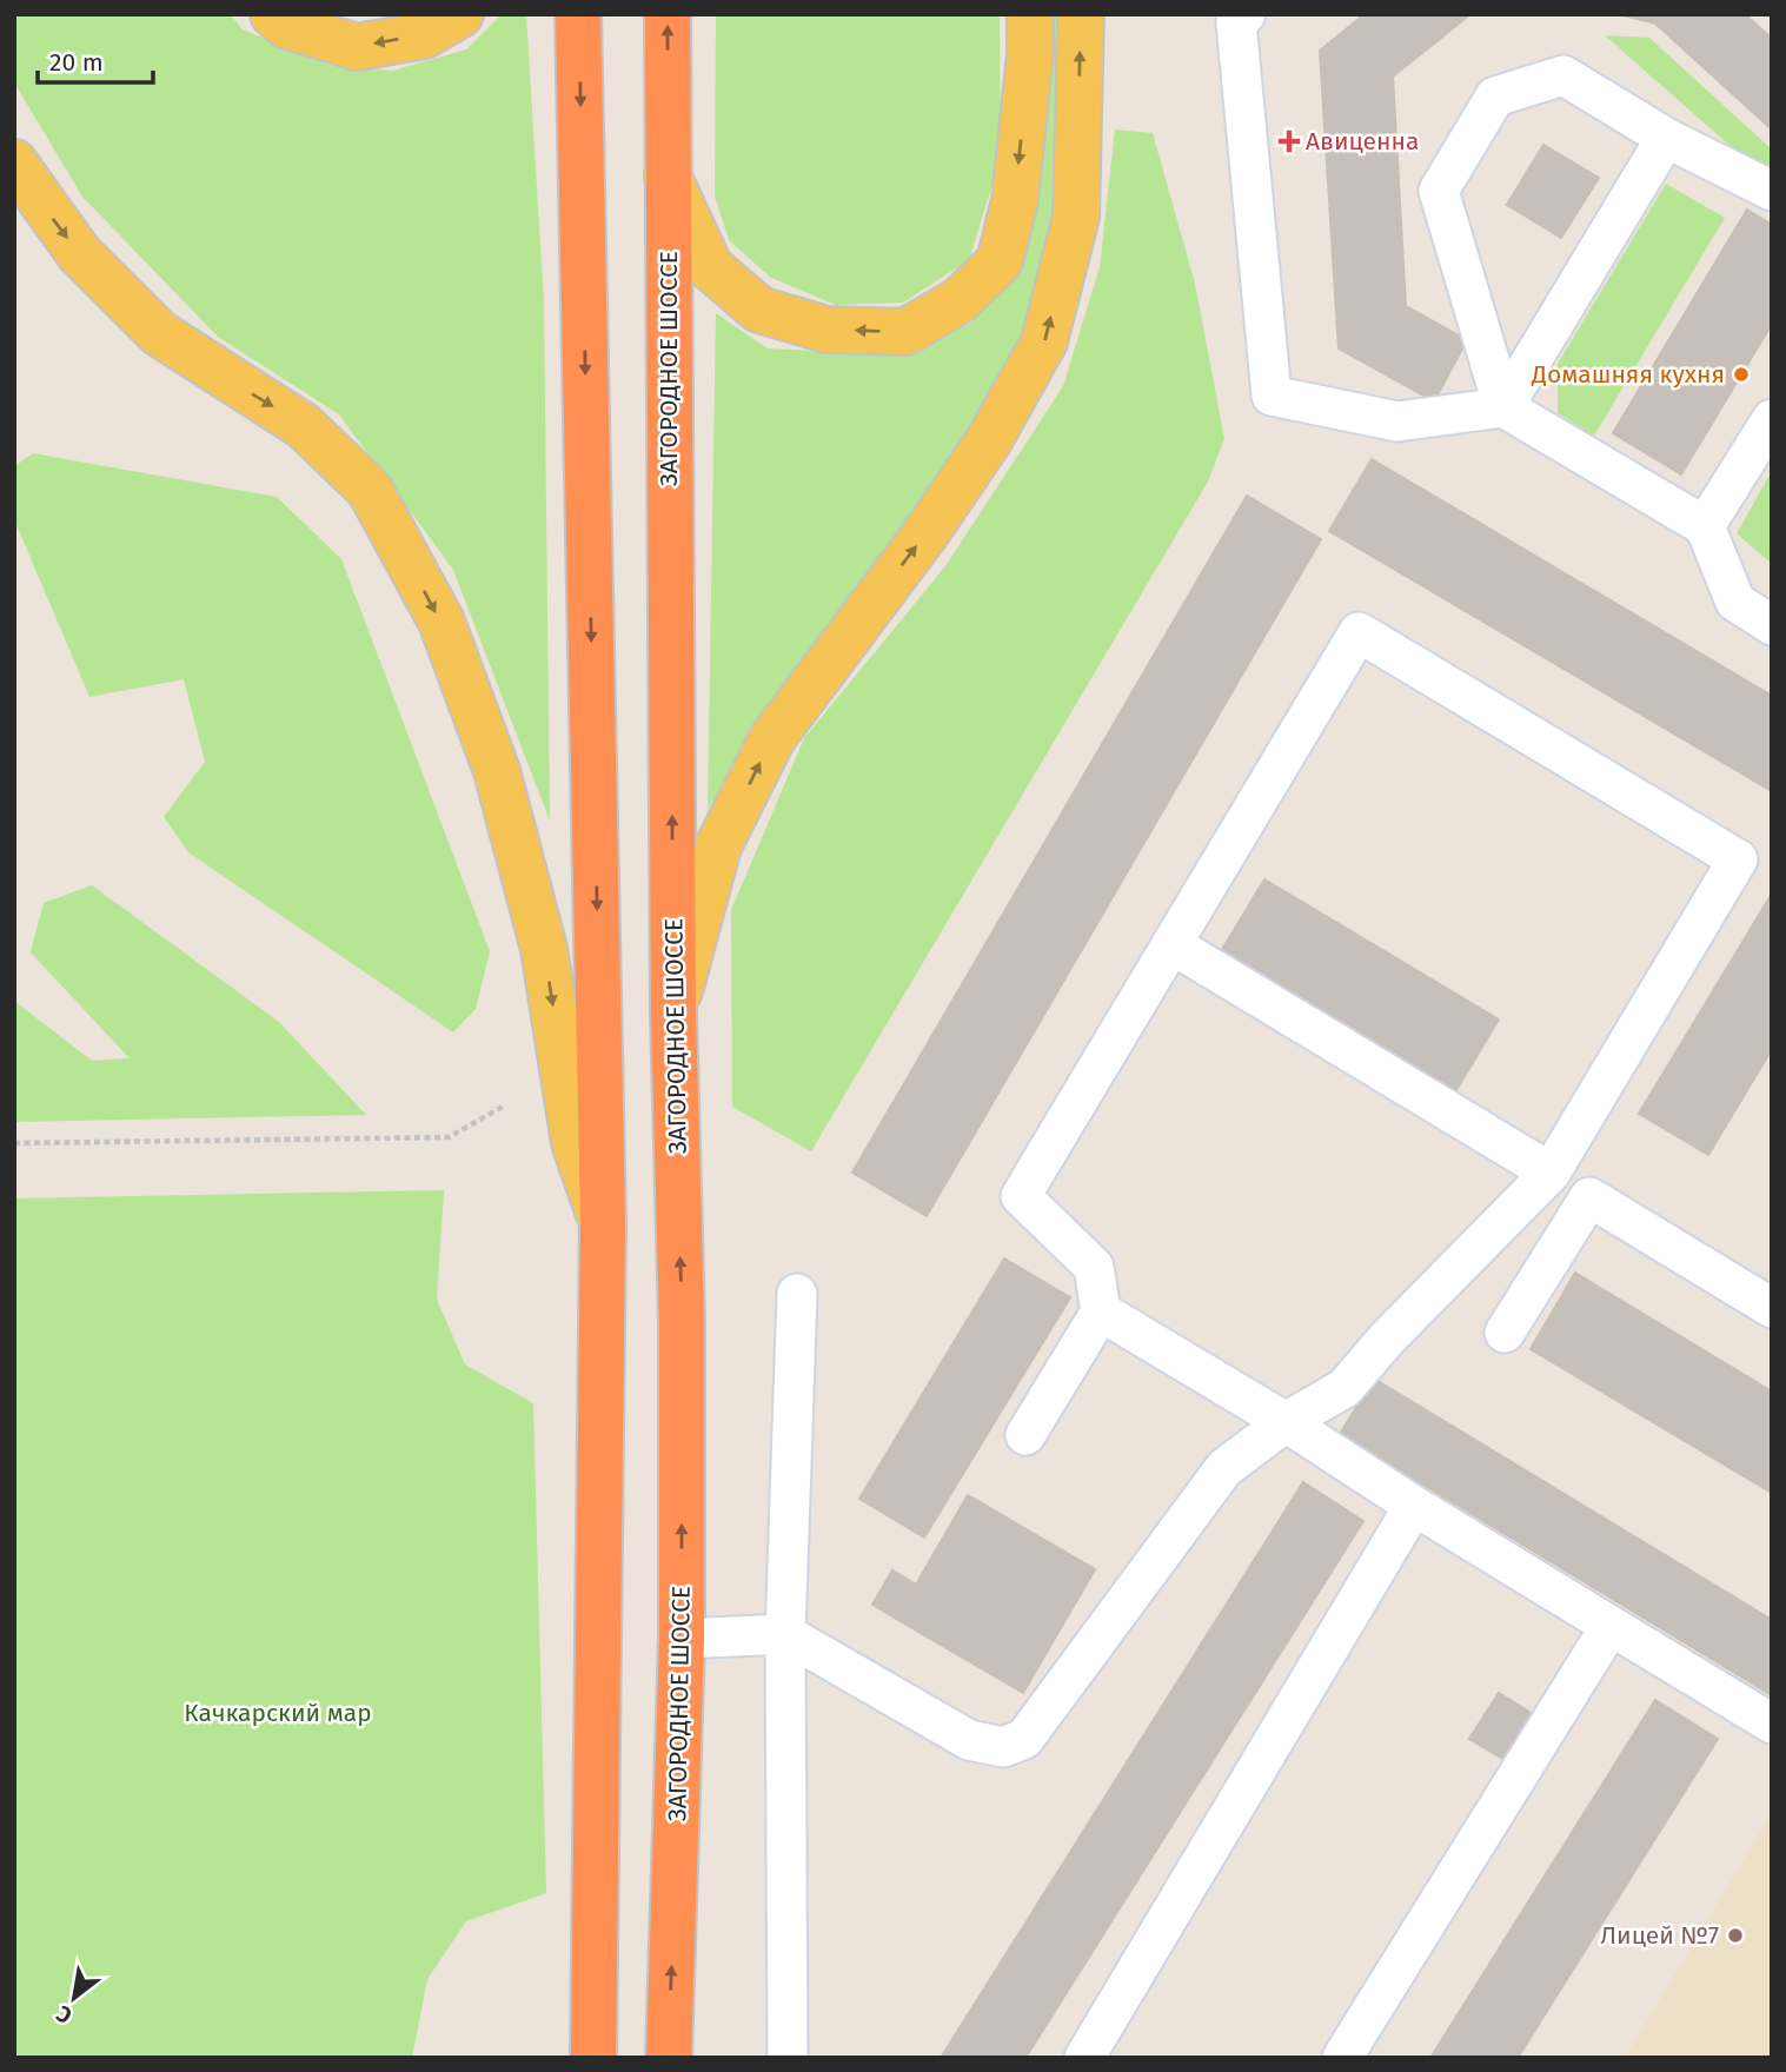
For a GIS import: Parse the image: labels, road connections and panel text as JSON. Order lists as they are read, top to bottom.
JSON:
{
  "streets": {
    "highway": ["ЗАГОРОДНОЕ ШОССЕ"]
  },
  "parks": ["Качкарский мар"],
  "places": {
    "health": ["Авиценна"],
    "other": ["Домашняя кухня", "Лицей №7"]
  },
  "scale_bar": "20 m",
  "north": "bottom left"
}
